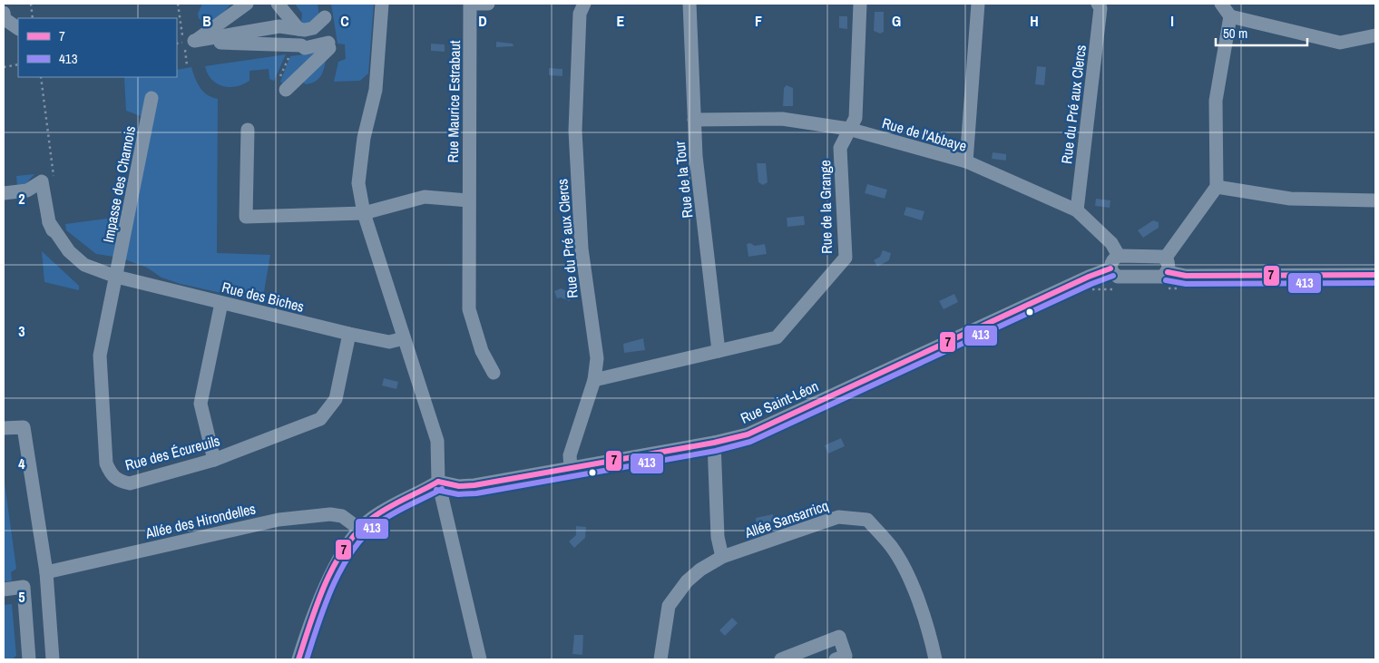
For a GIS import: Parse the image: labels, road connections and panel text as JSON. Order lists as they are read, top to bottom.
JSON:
{
  "streets": {
    "street": [
      "Rue Maurice Estrabaut",
      "Rue du Pré aux Clercs",
      "Rue de l'Abbaye",
      "Rue de la Tour",
      "Impasse des Chamois",
      "Rue de la Grange",
      "Rue des Biches",
      "Rue Saint-Léon",
      "Rue des Écureuils",
      "Allée Sansarricq",
      "Allée des Hirondelles"
    ]
  },
  "crossings": [
    ["Rue du Pré aux Clercs", "Rue de l'Abbaye"],
    ["Rue du Pré aux Clercs", "Rue de la Grange"],
    ["Rue du Pré aux Clercs", "Rue Saint-Léon"],
    ["Rue de l'Abbaye", "Rue de la Tour"],
    ["Rue de l'Abbaye", "Rue de la Grange"],
    ["Rue de la Tour", "Rue de la Grange"],
    ["Impasse des Chamois", "Rue des Biches"],
    ["Impasse des Chamois", "Rue des Écureuils"],
    ["Rue des Biches", "Rue des Écureuils"]
  ],
  "lines": ["transit line 7", "transit line 413"],
  "legend": ["7", "413"],
  "scale_bar": "50 m",
  "grid": {
    "columns": [
      "B",
      "C",
      "D",
      "E",
      "F",
      "G",
      "H",
      "I"
    ],
    "rows": [
      "2",
      "3",
      "4",
      "5"
    ]
  }
}
